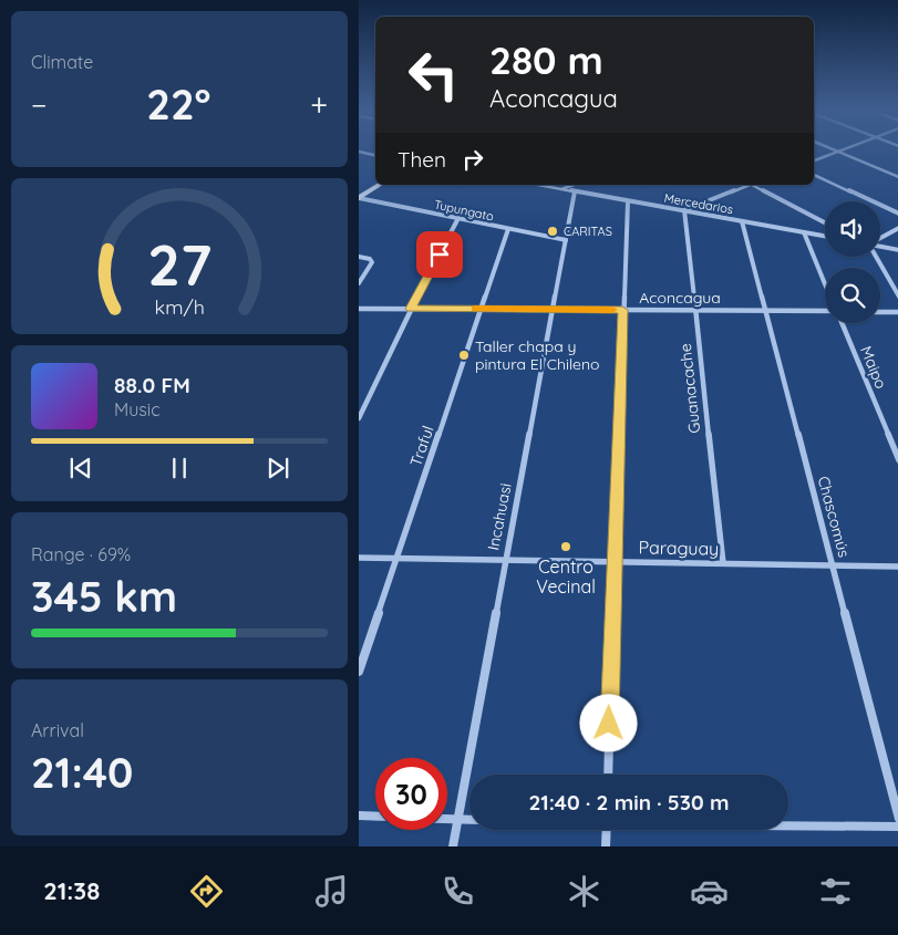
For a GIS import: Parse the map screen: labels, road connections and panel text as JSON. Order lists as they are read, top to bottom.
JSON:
{
  "streets": {
    "street": [
      "Mercedarios",
      "Tupungato",
      "Aconcagua",
      "Maipo",
      "Guanacache",
      "Traful",
      "Incahuasi",
      "Chascomús",
      "Paraguay"
    ]
  },
  "crossings": [
    ["Mercedarios", "Maipo"],
    ["Mercedarios", "Guanacache"],
    ["Mercedarios", "Incahuasi"],
    ["Mercedarios", "Chascomús"],
    ["Tupungato", "Traful"],
    ["Tupungato", "Incahuasi"],
    ["Aconcagua", "Guanacache"],
    ["Aconcagua", "Traful"],
    ["Aconcagua", "Incahuasi"],
    ["Aconcagua", "Chascomús"],
    ["Guanacache", "Paraguay"],
    ["Traful", "Paraguay"],
    ["Incahuasi", "Paraguay"],
    ["Chascomús", "Paraguay"]
  ],
  "places": ["CARITAS", "Taller chapa y pintura El Chileno", "Centro Vecinal"],
  "page": {
    "tile": [
      "Climate",
      ["Range · 69%", "345 km"],
      ["Arrival", "21:40"]
    ],
    "turn": ["280 m", "Aconcagua"],
    "heat": ["−", "22°", "+"],
    "then": "Then",
    "song": ["88.0 FM", "Music"],
    "limit": "30",
    "trip": "21:40 · 2 min · 530 m",
    "tabs": "21:38",
    "gauge": ["27", "km/h"]
  }
}
